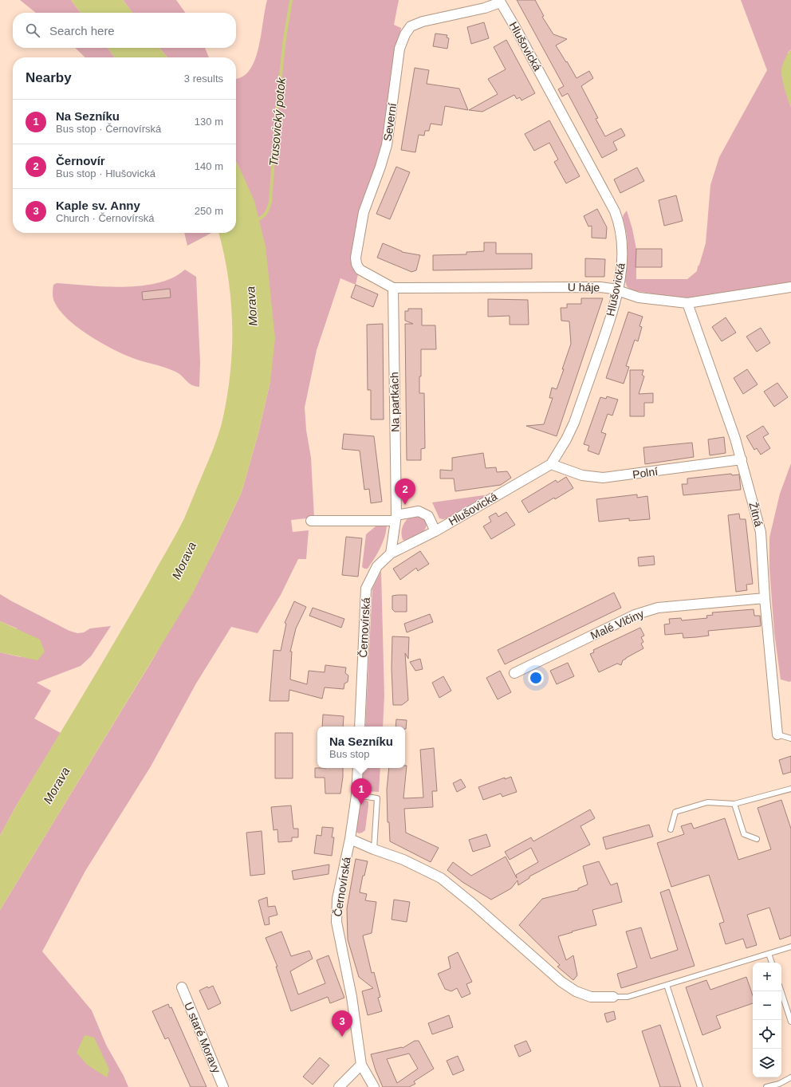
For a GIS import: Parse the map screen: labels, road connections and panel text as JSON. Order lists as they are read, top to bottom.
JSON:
{
  "streets": {
    "street": [
      "Hlušovická",
      "Severní",
      "U háje",
      "Na partkách",
      "Polní",
      "Žitná",
      "Malé Vlčiny",
      "Černovírská",
      "U staré Moravy"
    ]
  },
  "crossings": [
    ["Hlušovická", "Severní"],
    ["Hlušovická", "U háje"],
    ["Hlušovická", "Na partkách"],
    ["Hlušovická", "Polní"],
    ["Hlušovická", "Černovírská"],
    ["Severní", "U háje"],
    ["Severní", "Na partkách"],
    ["U háje", "Na partkách"],
    ["U háje", "Žitná"],
    ["Na partkách", "Černovírská"],
    ["Polní", "Žitná"],
    ["Žitná", "Malé Vlčiny"]
  ],
  "water": ["Trusovický potok", "Morava"],
  "page": {
    "search": "Search here",
    "heading": ["Nearby", "3 results"],
    "list": [
      {
        "mark": "1",
        "name": "Na Sezníku",
        "note": "Bus stop · Černovírská",
        "value": "130 m"
      },
      {
        "mark": "2",
        "name": "Černovír",
        "note": "Bus stop · Hlušovická",
        "value": "140 m"
      },
      {
        "mark": "3",
        "name": "Kaple sv. Anny",
        "note": "Church · Černovírská",
        "value": "250 m"
      }
    ],
    "pins": ["2", "1", "3"],
    "popup": ["Na Sezníku", "Bus stop"],
    "map_buttons": ["+", "−"]
  }
}
